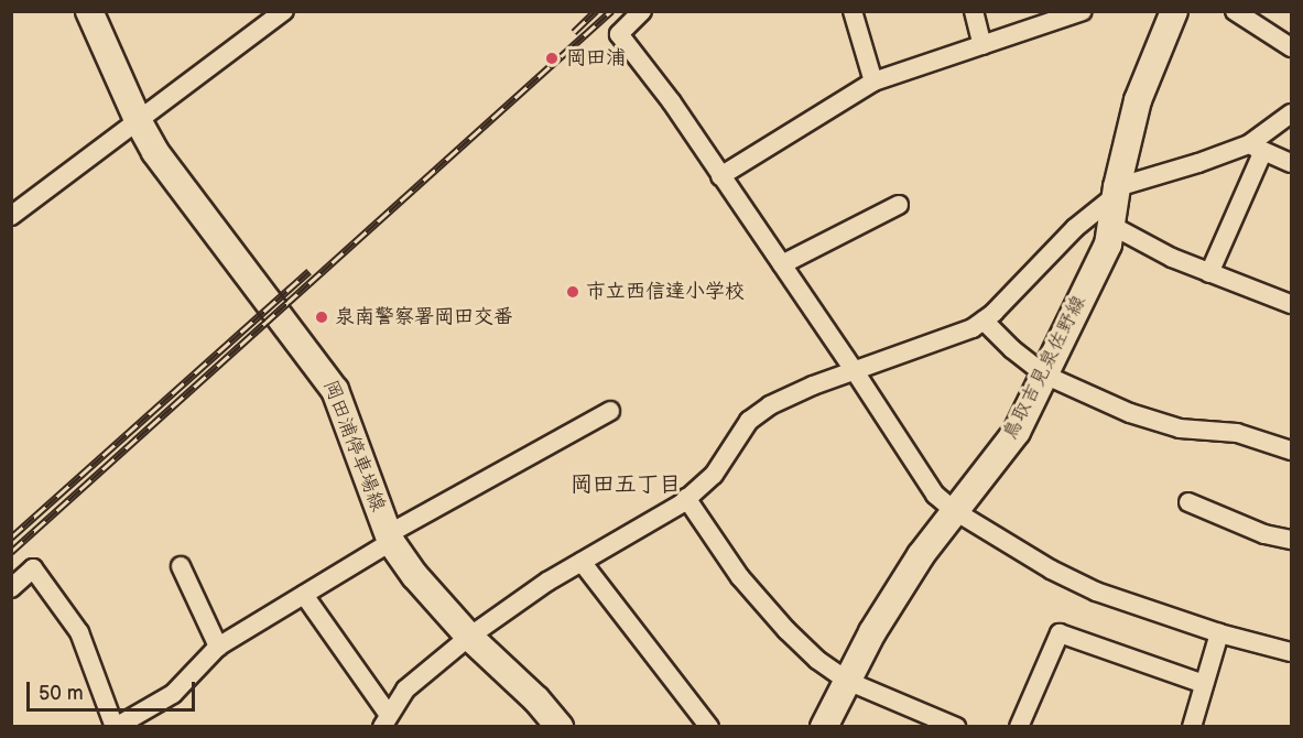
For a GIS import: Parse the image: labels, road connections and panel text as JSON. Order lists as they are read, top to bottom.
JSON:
{
  "streets": {
    "main road": ["鳥取吉見泉佐野線", "岡田浦停車場線"]
  },
  "districts": ["岡田五丁目"],
  "places": ["岡田浦", "市立西信達小学校", "泉南警察署岡田交番"],
  "scale_bar": "50 m"
}
